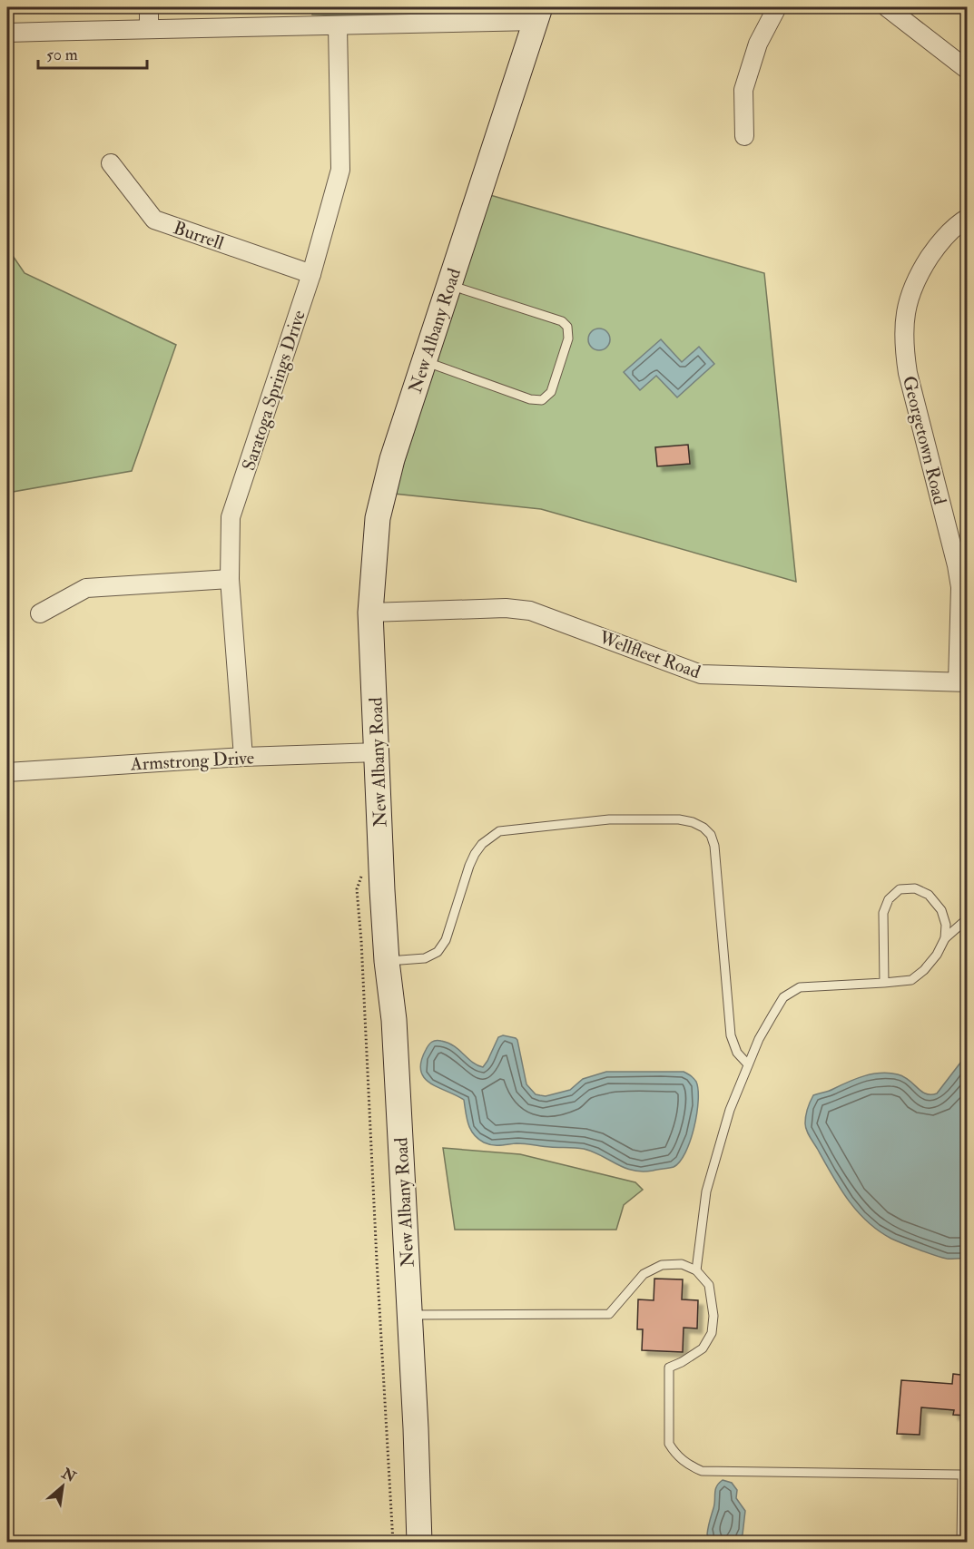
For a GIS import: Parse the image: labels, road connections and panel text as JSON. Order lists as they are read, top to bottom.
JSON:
{
  "streets": {
    "street": [
      "Burrell",
      "New Albany Road",
      "Saratoga Springs Drive",
      "Georgetown Road",
      "Wellfleet Road",
      "Armstrong Drive"
    ]
  },
  "crossings": [
    ["Burrell", "Saratoga Springs Drive"],
    ["New Albany Road", "Wellfleet Road"],
    ["New Albany Road", "Armstrong Drive"],
    ["Saratoga Springs Drive", "Armstrong Drive"],
    ["Georgetown Road", "Wellfleet Road"]
  ],
  "scale_bar": "50 m",
  "north": "top right"
}
